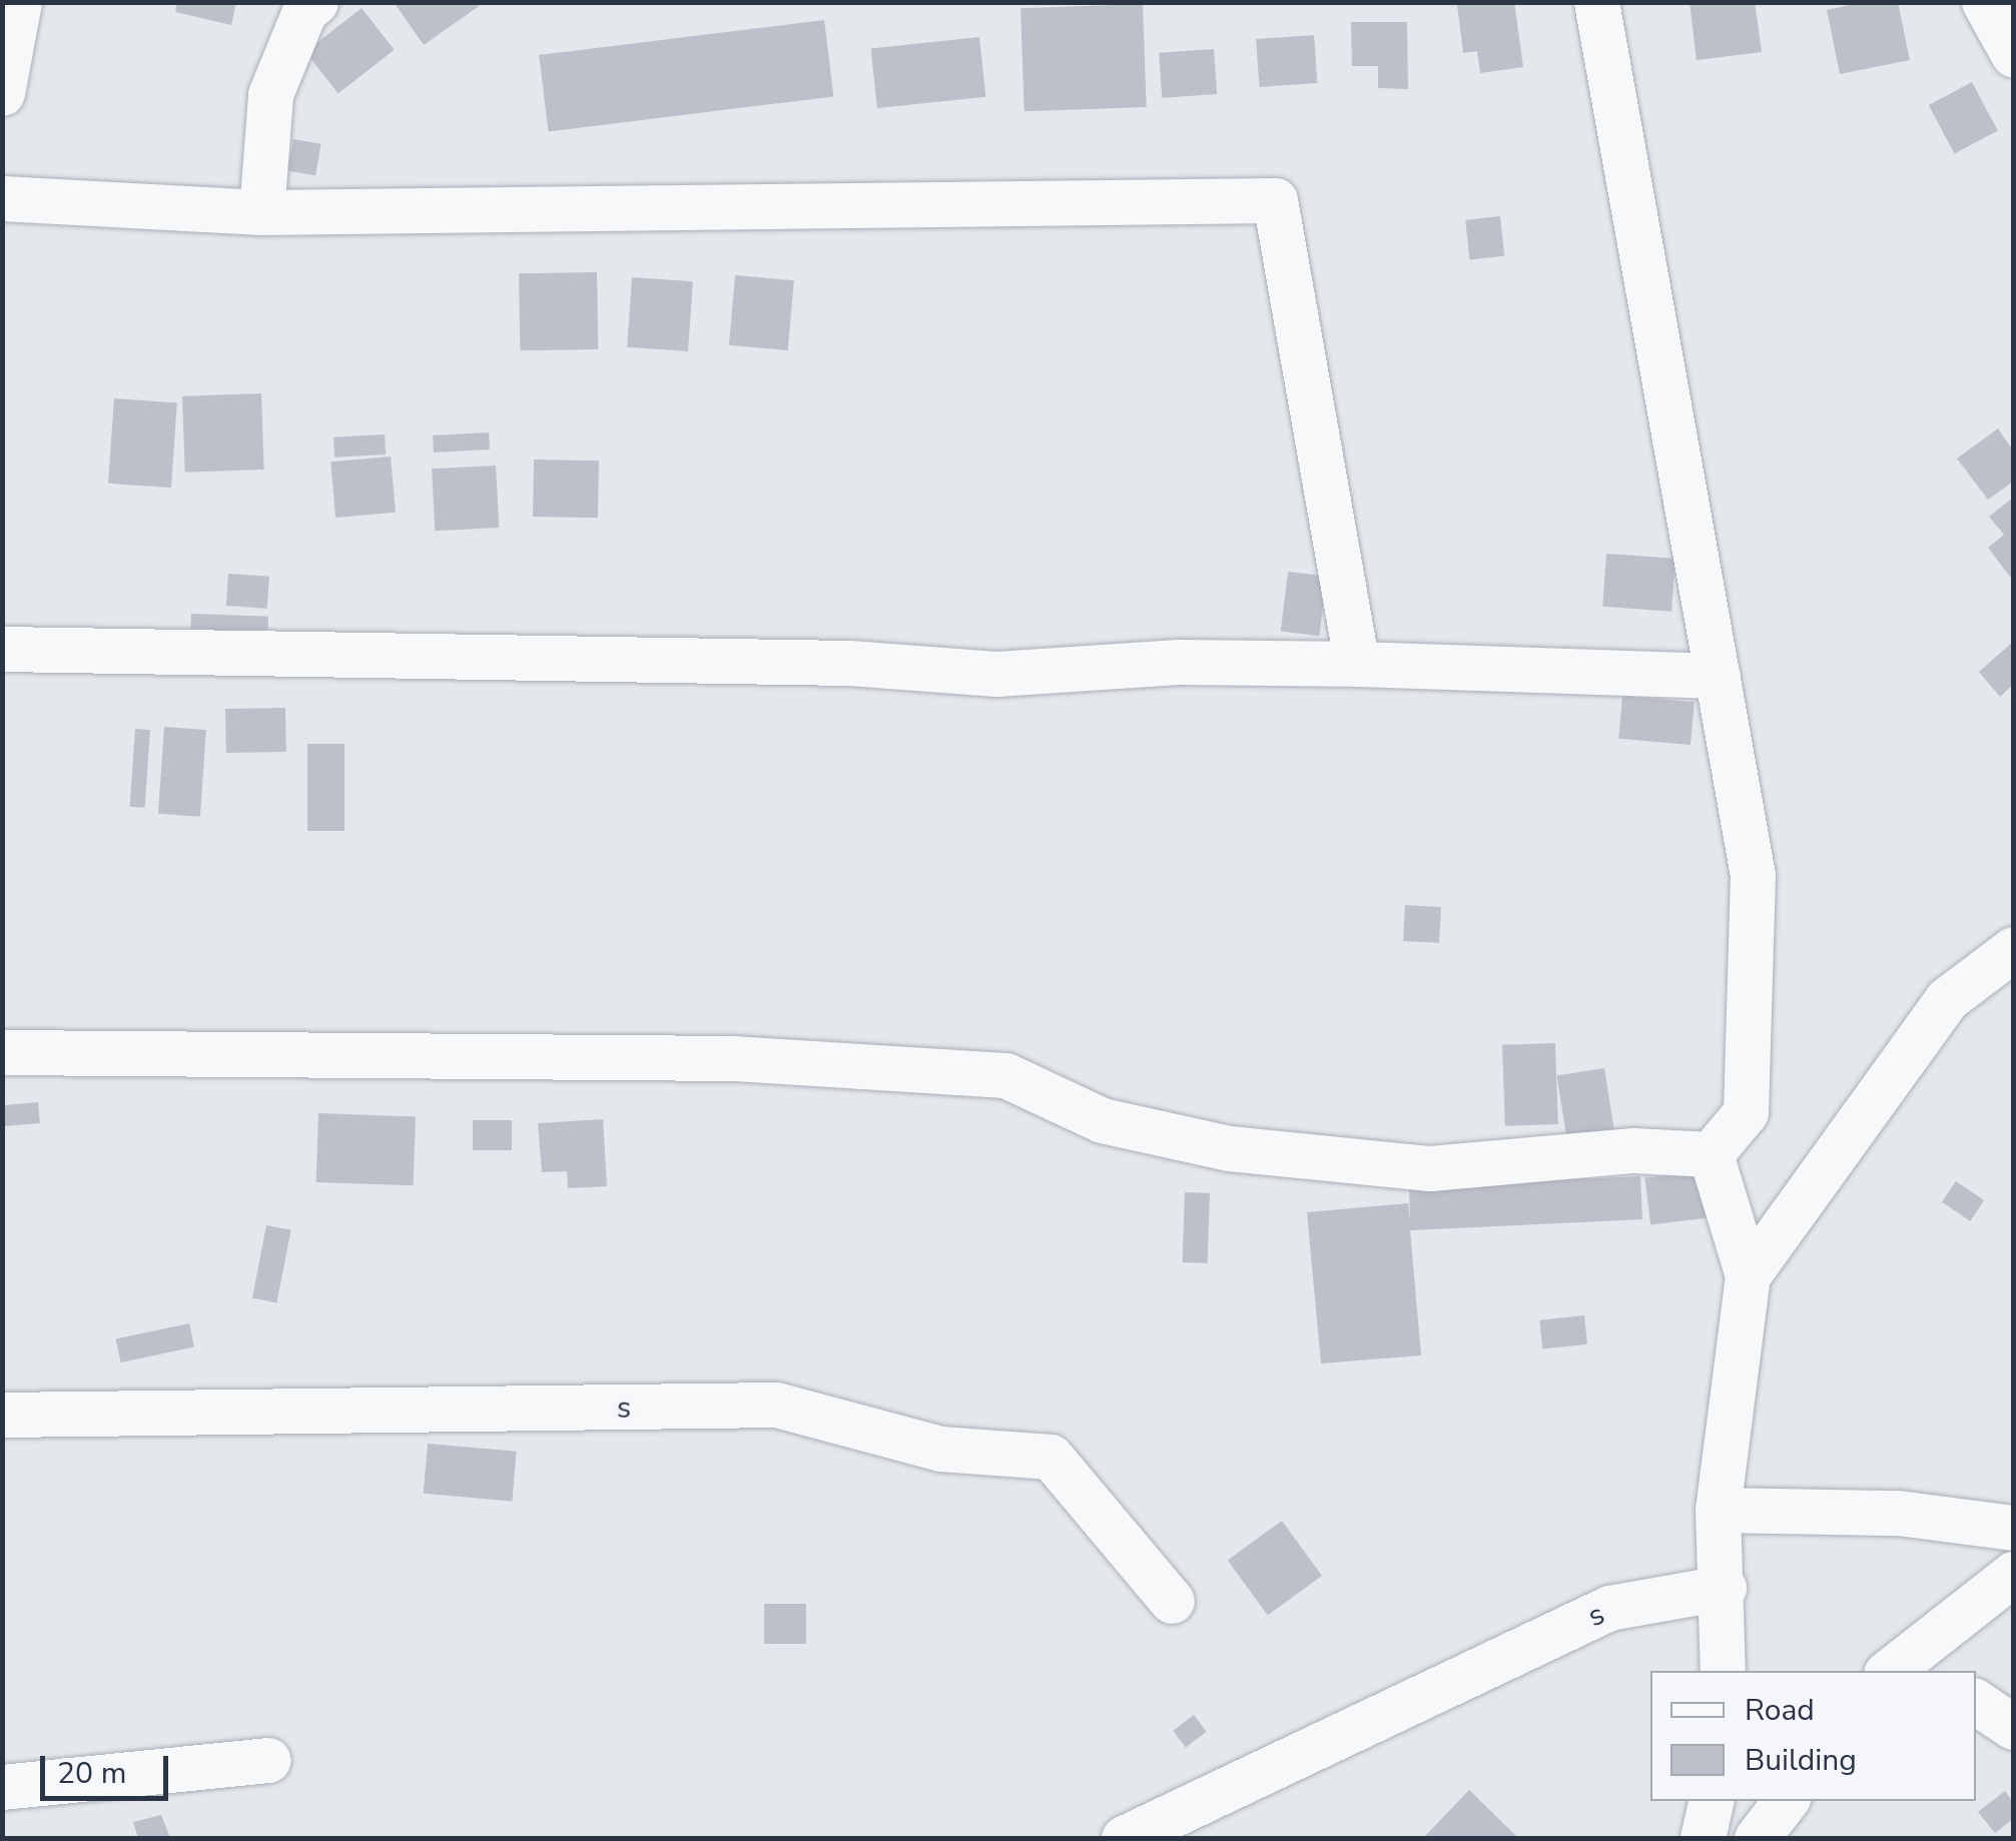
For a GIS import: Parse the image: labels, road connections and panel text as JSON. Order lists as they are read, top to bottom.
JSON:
{
  "streets": {
    "street": ["s"]
  },
  "legend": ["Road", "Building"],
  "scale_bar": "20 m"
}
